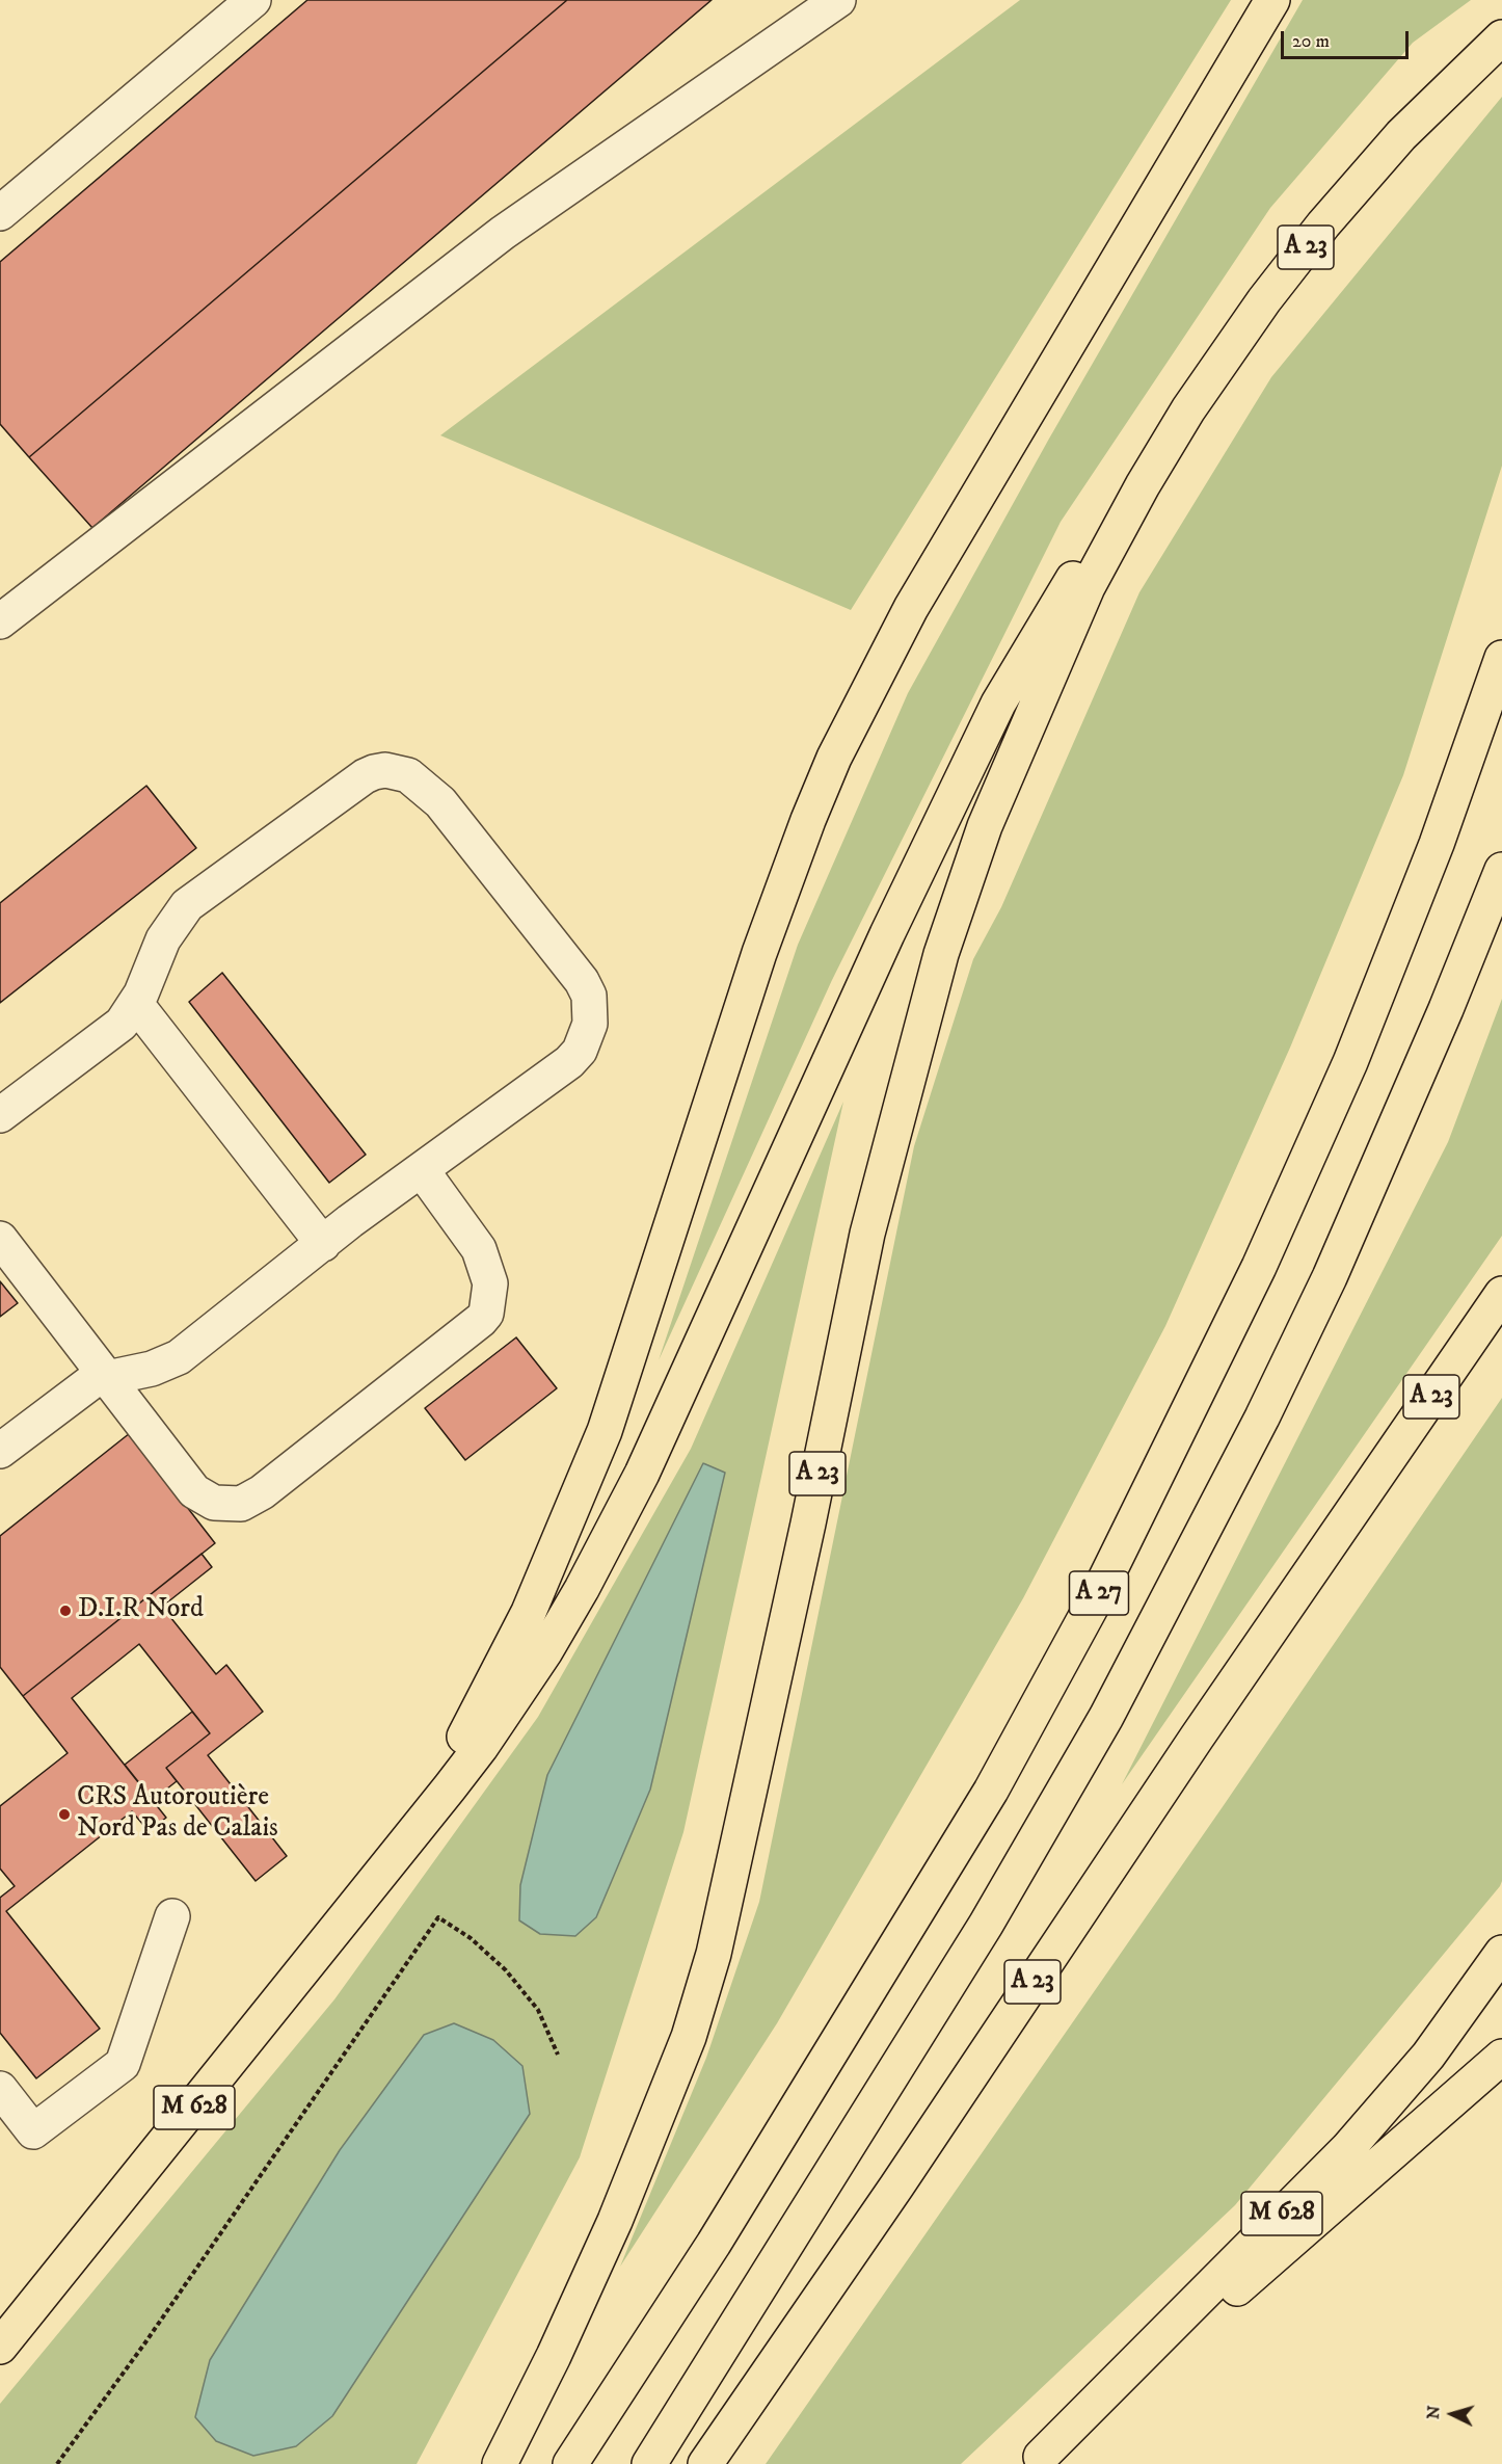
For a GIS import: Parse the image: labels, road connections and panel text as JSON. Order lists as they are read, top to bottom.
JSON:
{
  "streets": {
    "highway": ["A 23", "A 27", "M 628"]
  },
  "places": ["D.I.R Nord", "CRS Autoroutière Nord Pas de Calais"],
  "scale_bar": "20 m",
  "north": "left"
}
